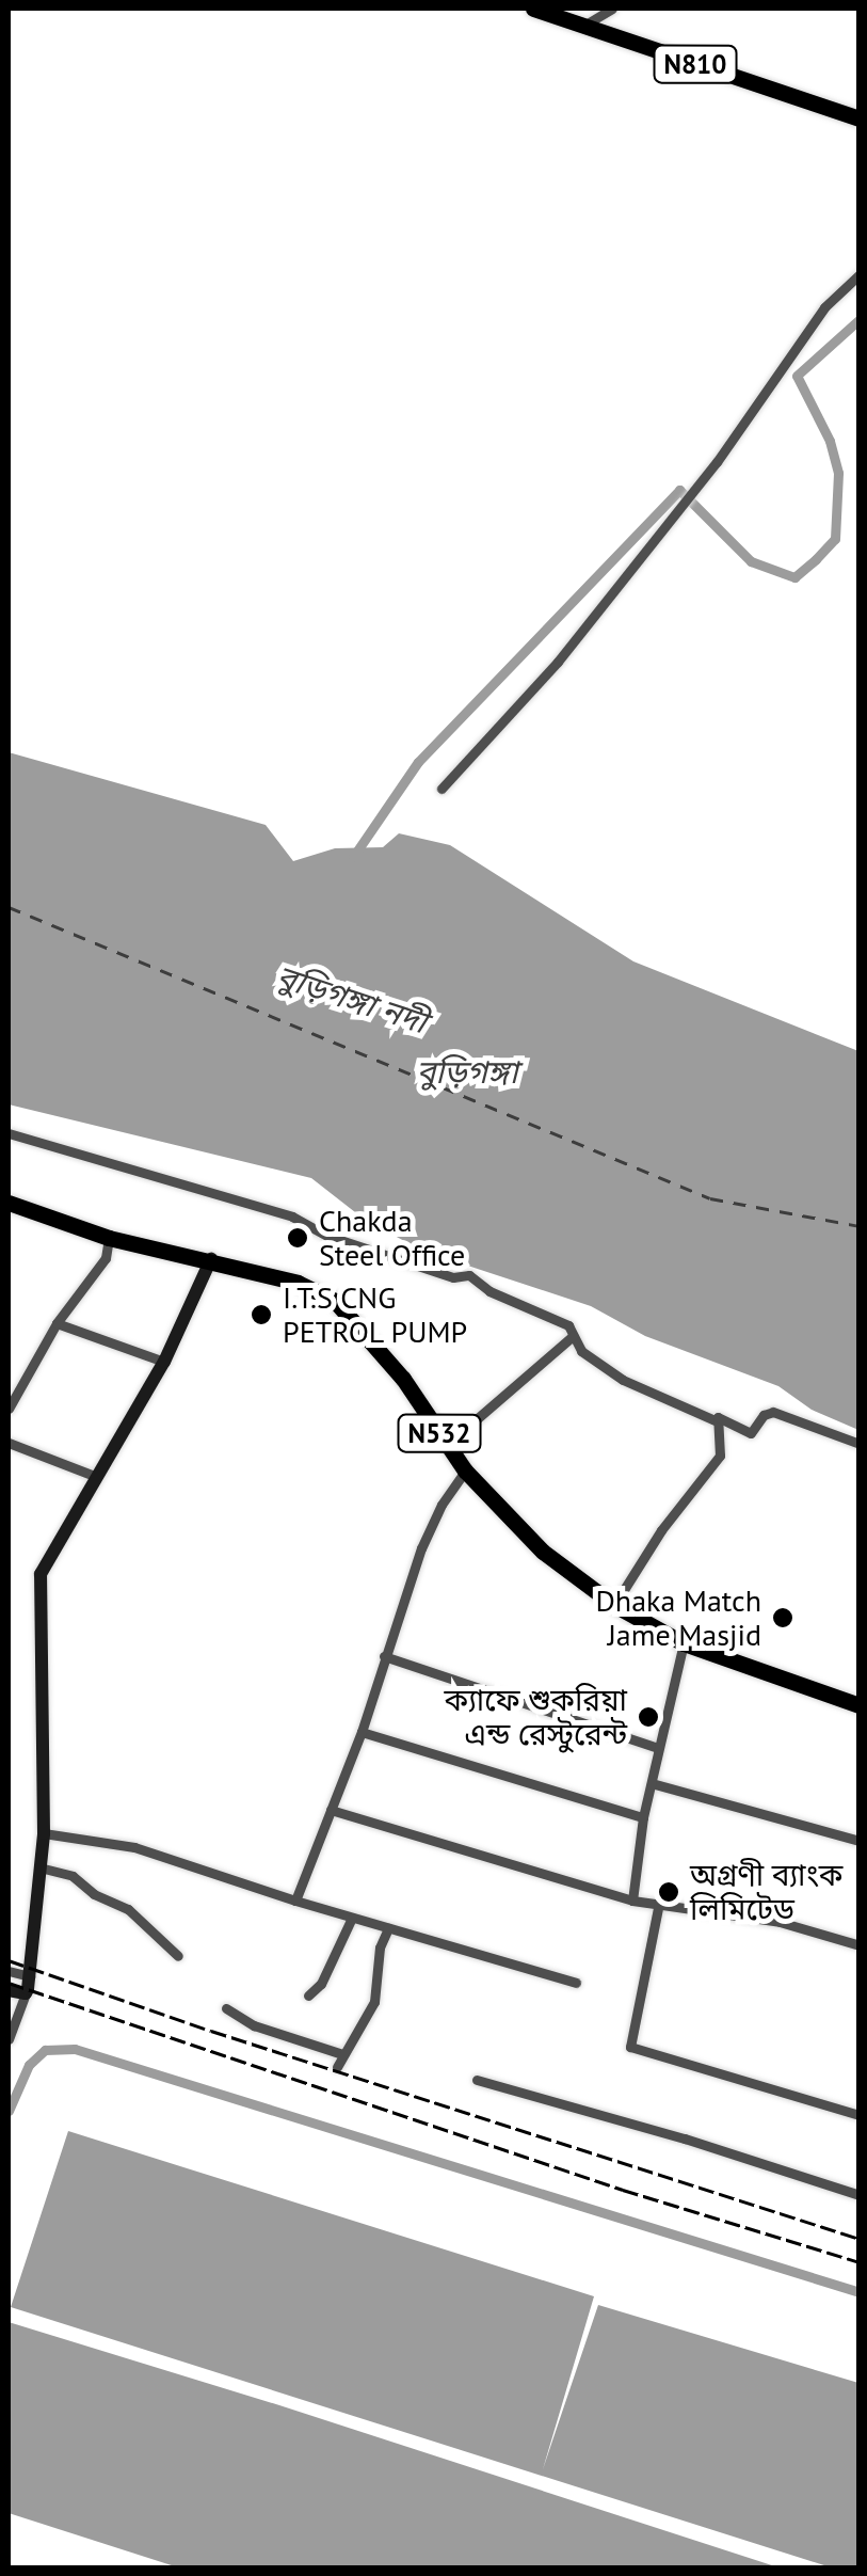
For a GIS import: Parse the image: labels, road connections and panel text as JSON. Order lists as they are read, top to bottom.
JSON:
{
  "streets": {
    "highway": ["N810", "N532"]
  },
  "water": ["বুড়িগঙ্গা নদী", "বুড়িগঙ্গা"],
  "places": [
    "Chakda Steel Office",
    "I.T.S CNG PETROL PUMP",
    "Dhaka Match Jame Masjid",
    "ক্যাফে শুকরিয়া এন্ড রেস্টুরেন্ট",
    "অগ্রণী ব্যাংক লিমিটেড"
  ]
}
